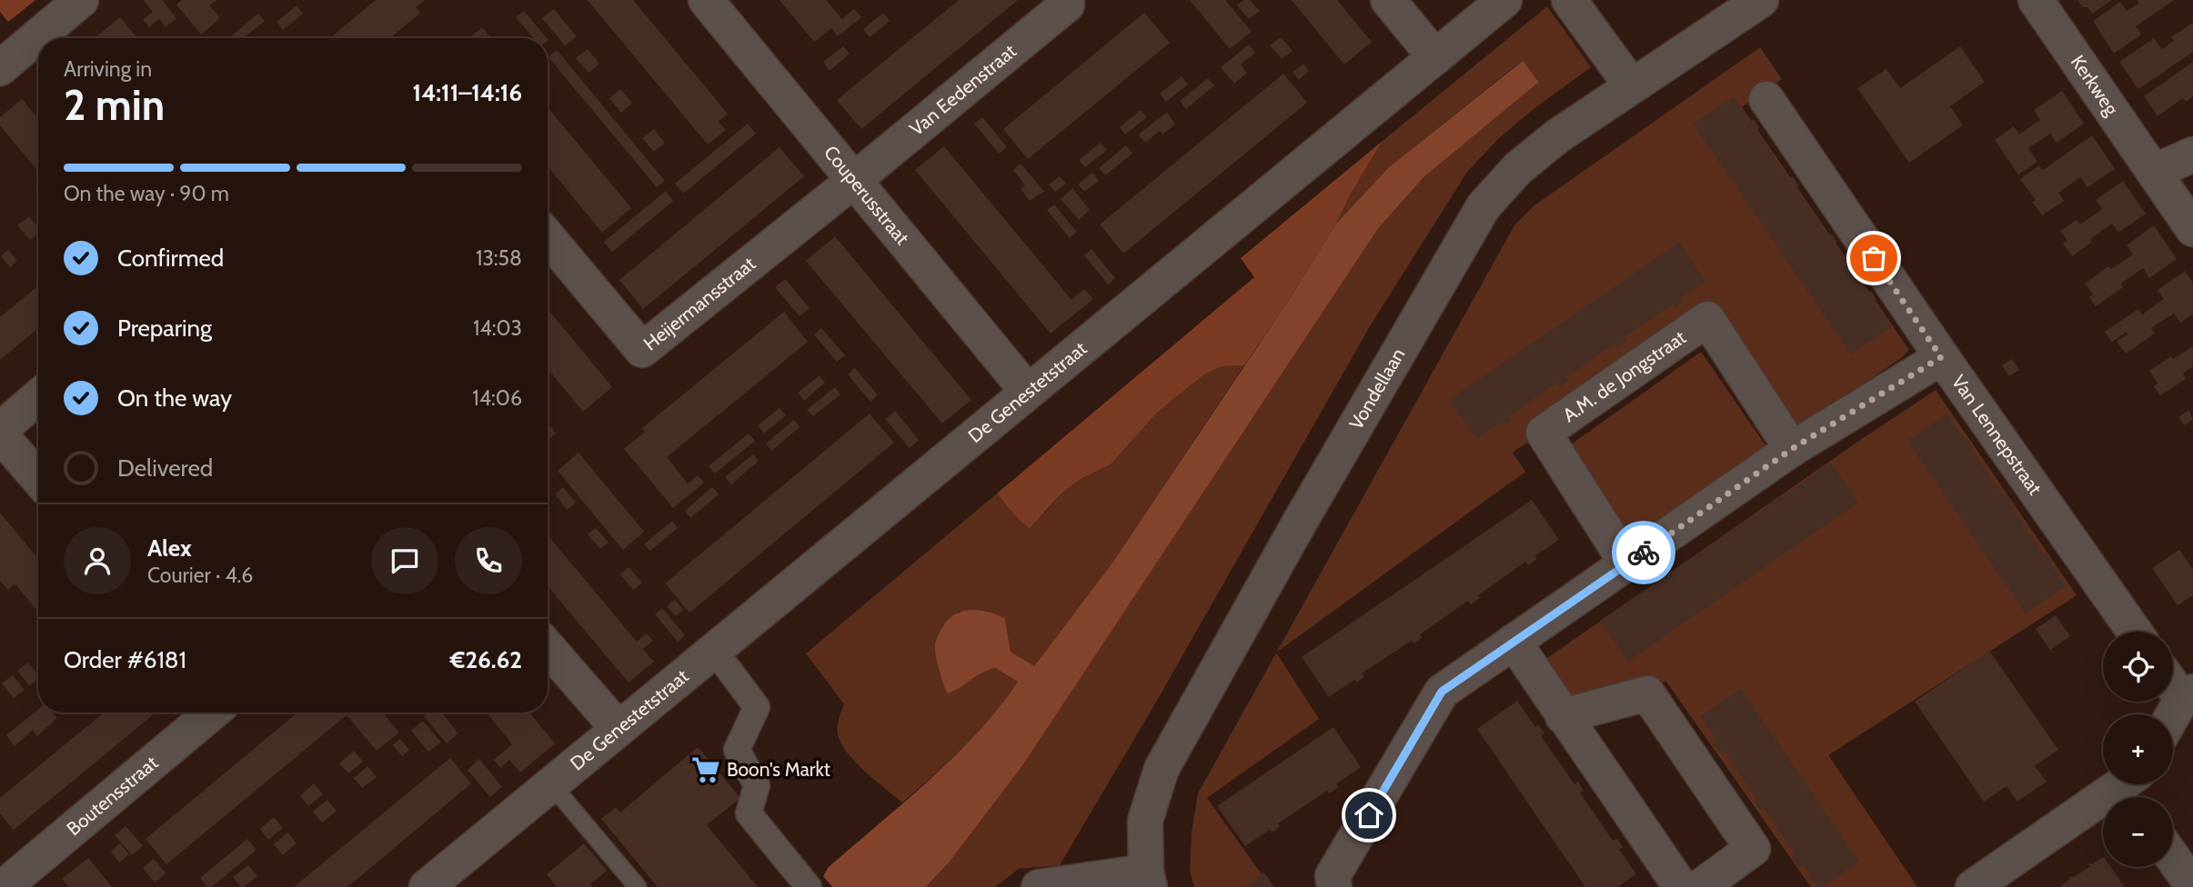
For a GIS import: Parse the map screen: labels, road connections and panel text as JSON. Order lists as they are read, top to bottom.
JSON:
{
  "streets": {
    "street": [
      "Kerkweg",
      "Van Eedenstraat",
      "Couperusstraat",
      "Heijermansstraat",
      "A.M. de Jongstraat",
      "Vondellaan",
      "De Genestetstraat",
      "Van Lennepstraat",
      "Boutensstraat"
    ]
  },
  "crossings": [
    ["Van Eedenstraat", "Couperusstraat"],
    ["Van Eedenstraat", "Heijermansstraat"],
    ["Couperusstraat", "Heijermansstraat"],
    ["Couperusstraat", "De Genestetstraat"]
  ],
  "places": {
    "supermarket": ["Boon's Markt"]
  },
  "page": {
    "heading": ["2 min", "Arriving in", "14:11–14:16"],
    "panel": [
      "Alex",
      "Courier · 4.6",
      "Order #6181",
      "€26.62"
    ],
    "bar": "On the way · 90 m",
    "list": [
      ["Confirmed", "13:58"],
      ["Preparing", "14:03"],
      ["On the way", "14:06"],
      "Delivered"
    ],
    "map_buttons": ["+", "−"]
  }
}
